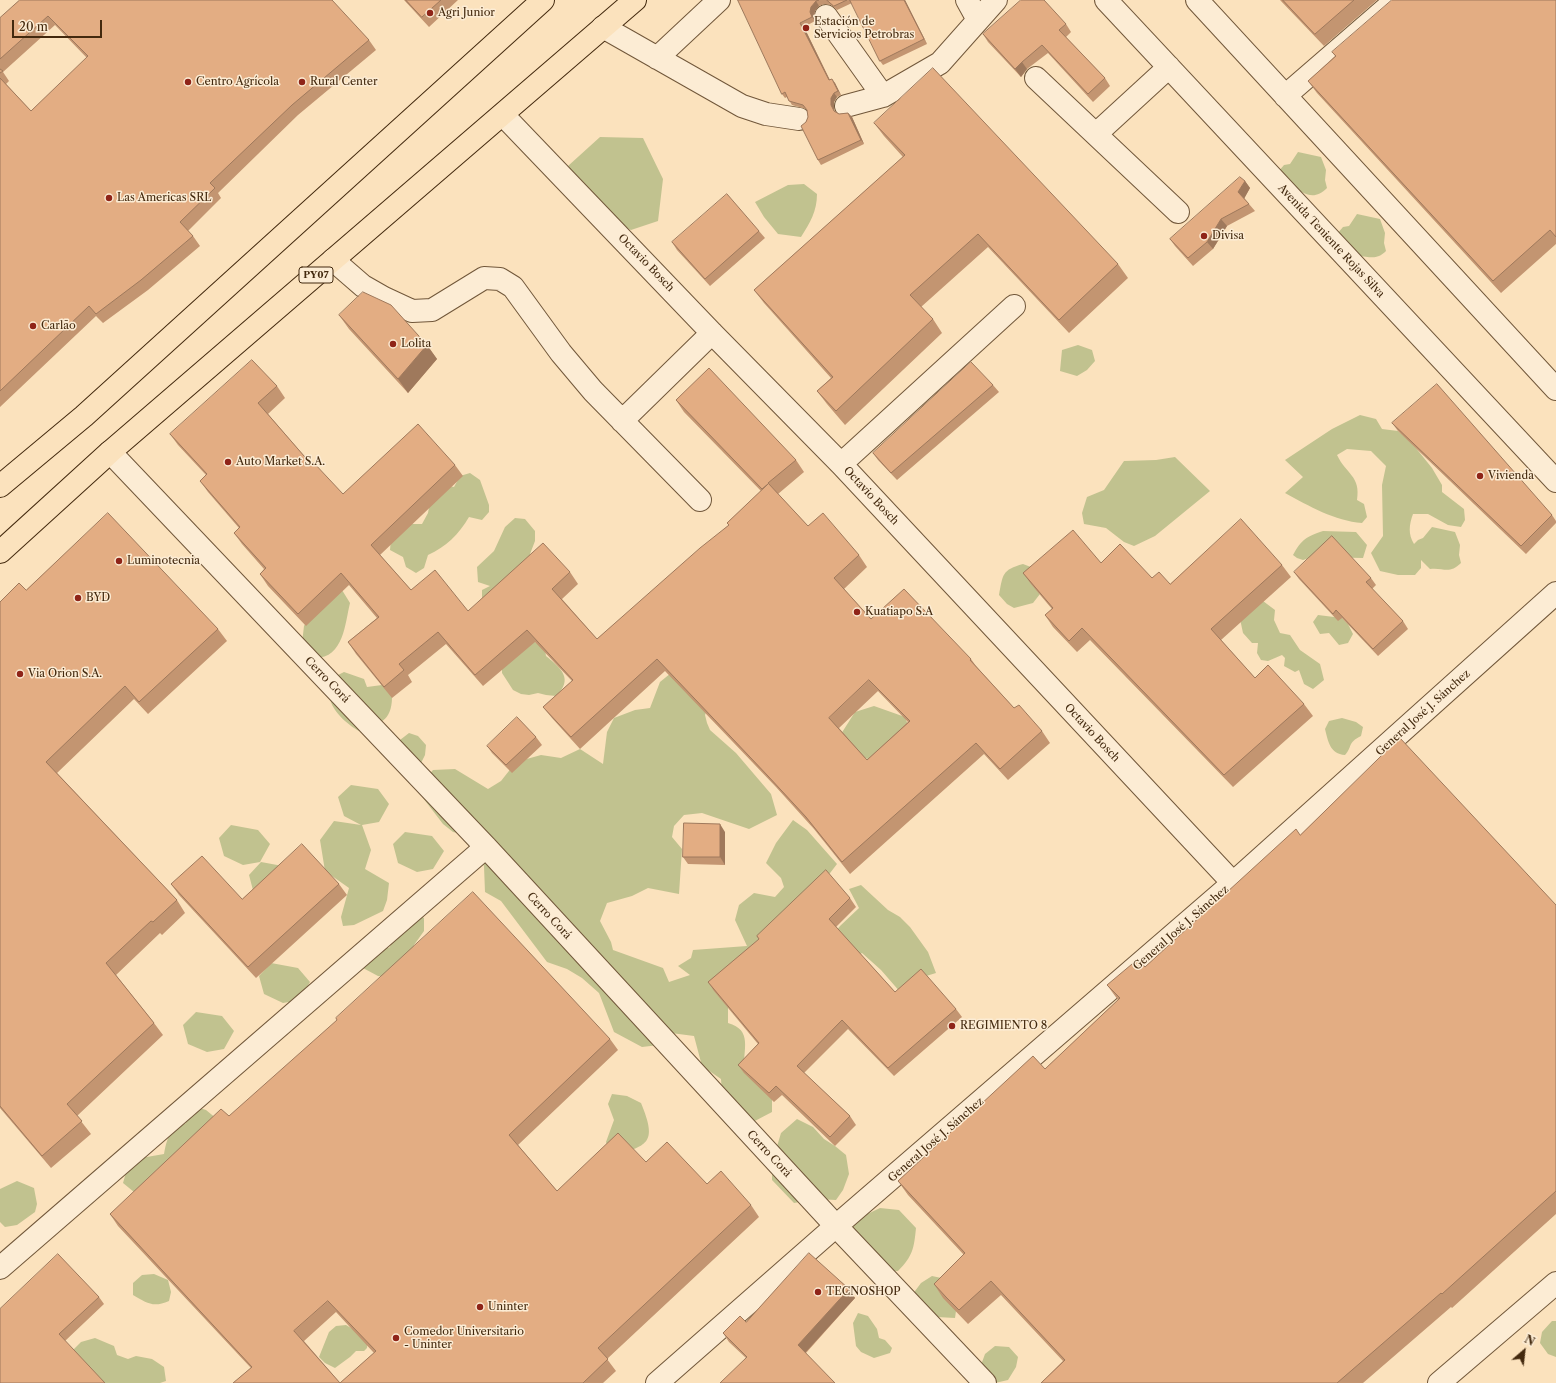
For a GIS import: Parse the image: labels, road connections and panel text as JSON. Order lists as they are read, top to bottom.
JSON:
{
  "streets": {
    "highway": ["PY07"],
    "street": [
      "Avenida Teniente Rojas Silva",
      "Octavio Bosch",
      "Cerro Corá",
      "General José J. Sánchez"
    ]
  },
  "crossings": [
    ["Octavio Bosch", "PY07"],
    ["Octavio Bosch", "General José J. Sánchez"],
    ["PY07", "Cerro Corá"],
    ["Cerro Corá", "General José J. Sánchez"]
  ],
  "places": [
    "Agri Junior",
    "Estación de Servicios Petrobras",
    "Centro Agrícola",
    "Rural Center",
    "Las Americas SRL",
    "Divisa",
    "Carlāo",
    "Lolita",
    "Auto Market S.A.",
    "Vivienda",
    "Luminotecnia",
    "BYD",
    "Kuatiapo S.A",
    "Via Orion S.A.",
    "REGIMIENTO 8",
    "TECNOSHOP",
    "Uninter",
    "Comedor Universitario - Uninter"
  ],
  "scale_bar": "20 m",
  "north": "top right"
}
